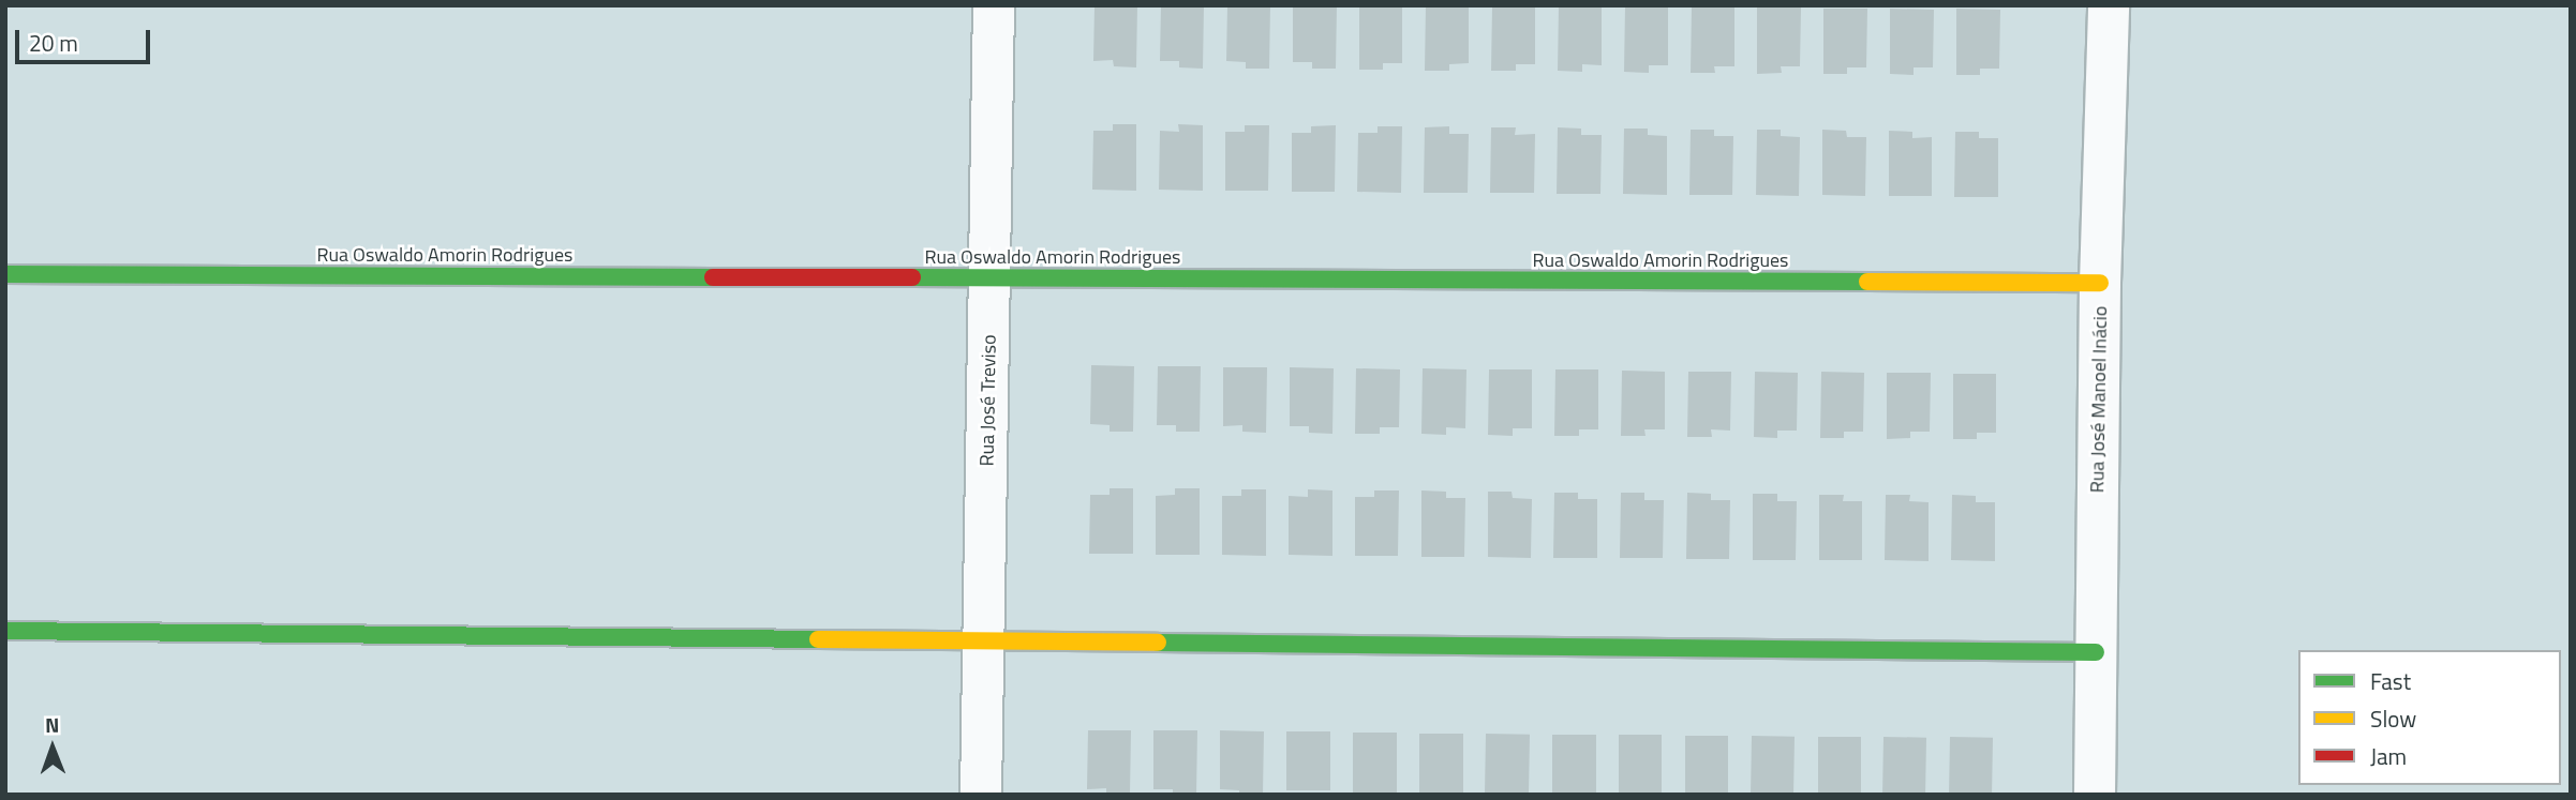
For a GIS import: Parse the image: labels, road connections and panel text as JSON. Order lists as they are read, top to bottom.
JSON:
{
  "streets": {
    "street": ["Rua Oswaldo Amorin Rodrigues", "Rua José Manoel Inácio", "Rua José Treviso"]
  },
  "crossings": [
    ["Rua Oswaldo Amorin Rodrigues", "Rua José Manoel Inácio"],
    ["Rua Oswaldo Amorin Rodrigues", "Rua José Treviso"]
  ],
  "legend": ["Fast", "Slow", "Jam"],
  "scale_bar": "20 m",
  "north": "top"
}
